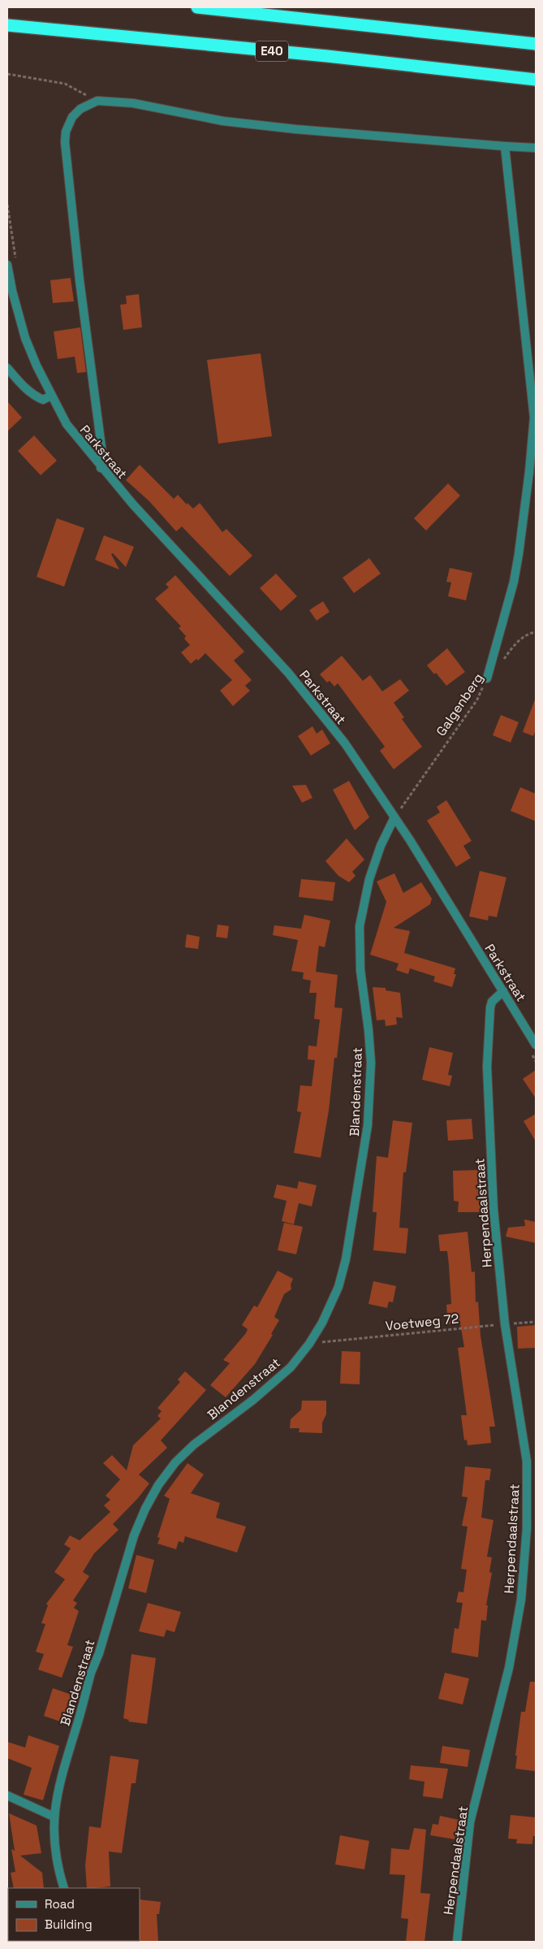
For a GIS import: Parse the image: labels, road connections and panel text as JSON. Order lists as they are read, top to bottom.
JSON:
{
  "streets": {
    "highway": ["E40"],
    "street": ["Parkstraat", "Blandenstraat", "Herpendaalstraat"],
    "path": ["Galgenberg", "Voetweg 72"]
  },
  "crossings": [
    ["Parkstraat", "Galgenberg"],
    ["Parkstraat", "Blandenstraat"],
    ["Parkstraat", "Herpendaalstraat"],
    ["Galgenberg", "Blandenstraat"],
    ["Blandenstraat", "Voetweg 72"],
    ["Herpendaalstraat", "Voetweg 72"]
  ],
  "legend": ["Road", "Building"]
}
